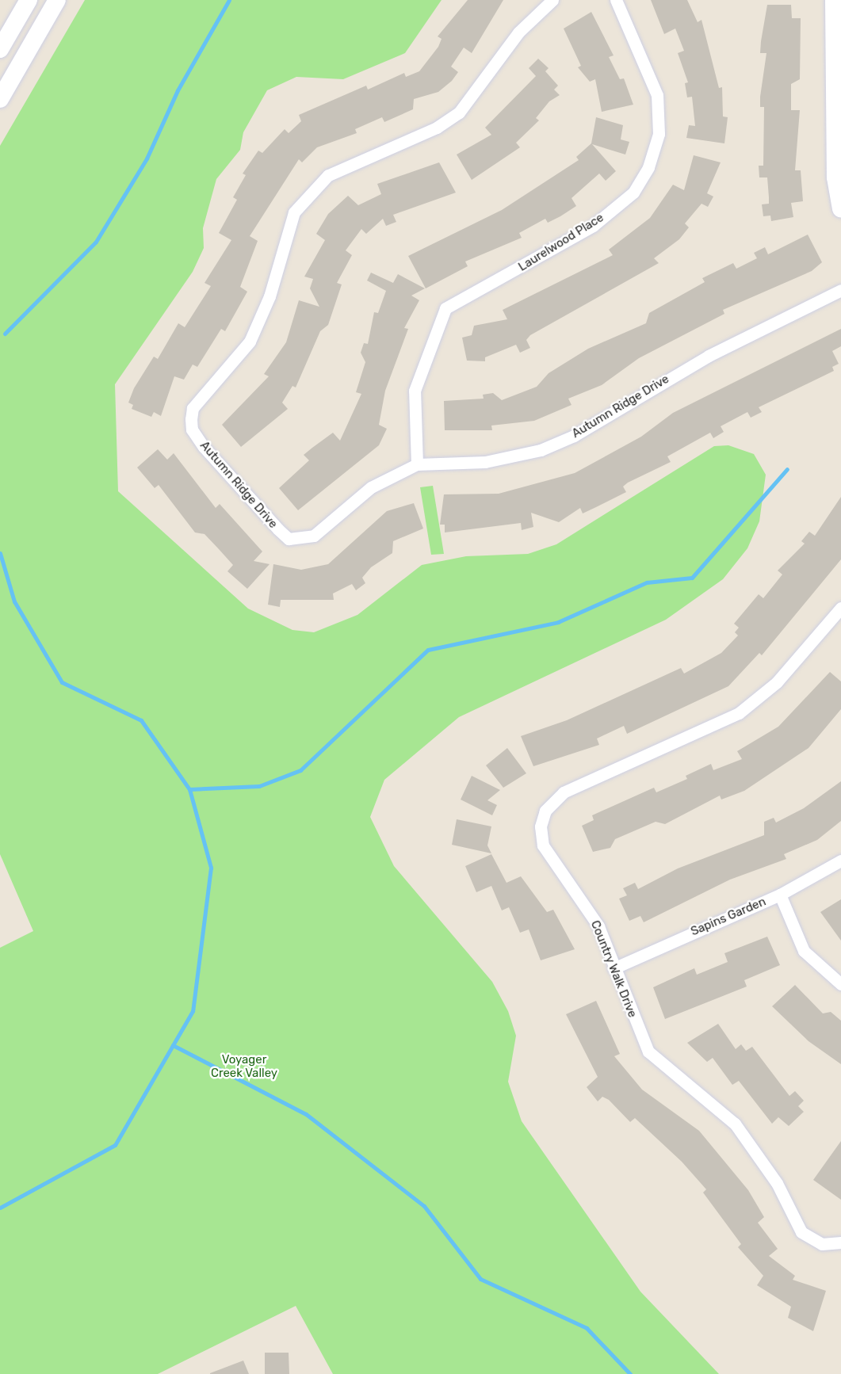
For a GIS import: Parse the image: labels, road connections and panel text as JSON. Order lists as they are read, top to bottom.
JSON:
{
  "streets": {
    "street": [
      "Laurelwood Place",
      "Autumn Ridge Drive",
      "Sapins Garden",
      "Country Walk Drive"
    ]
  },
  "crossings": [
    ["Laurelwood Place", "Autumn Ridge Drive"],
    ["Sapins Garden", "Country Walk Drive"]
  ],
  "parks": ["Voyager Creek Valley"]
}
